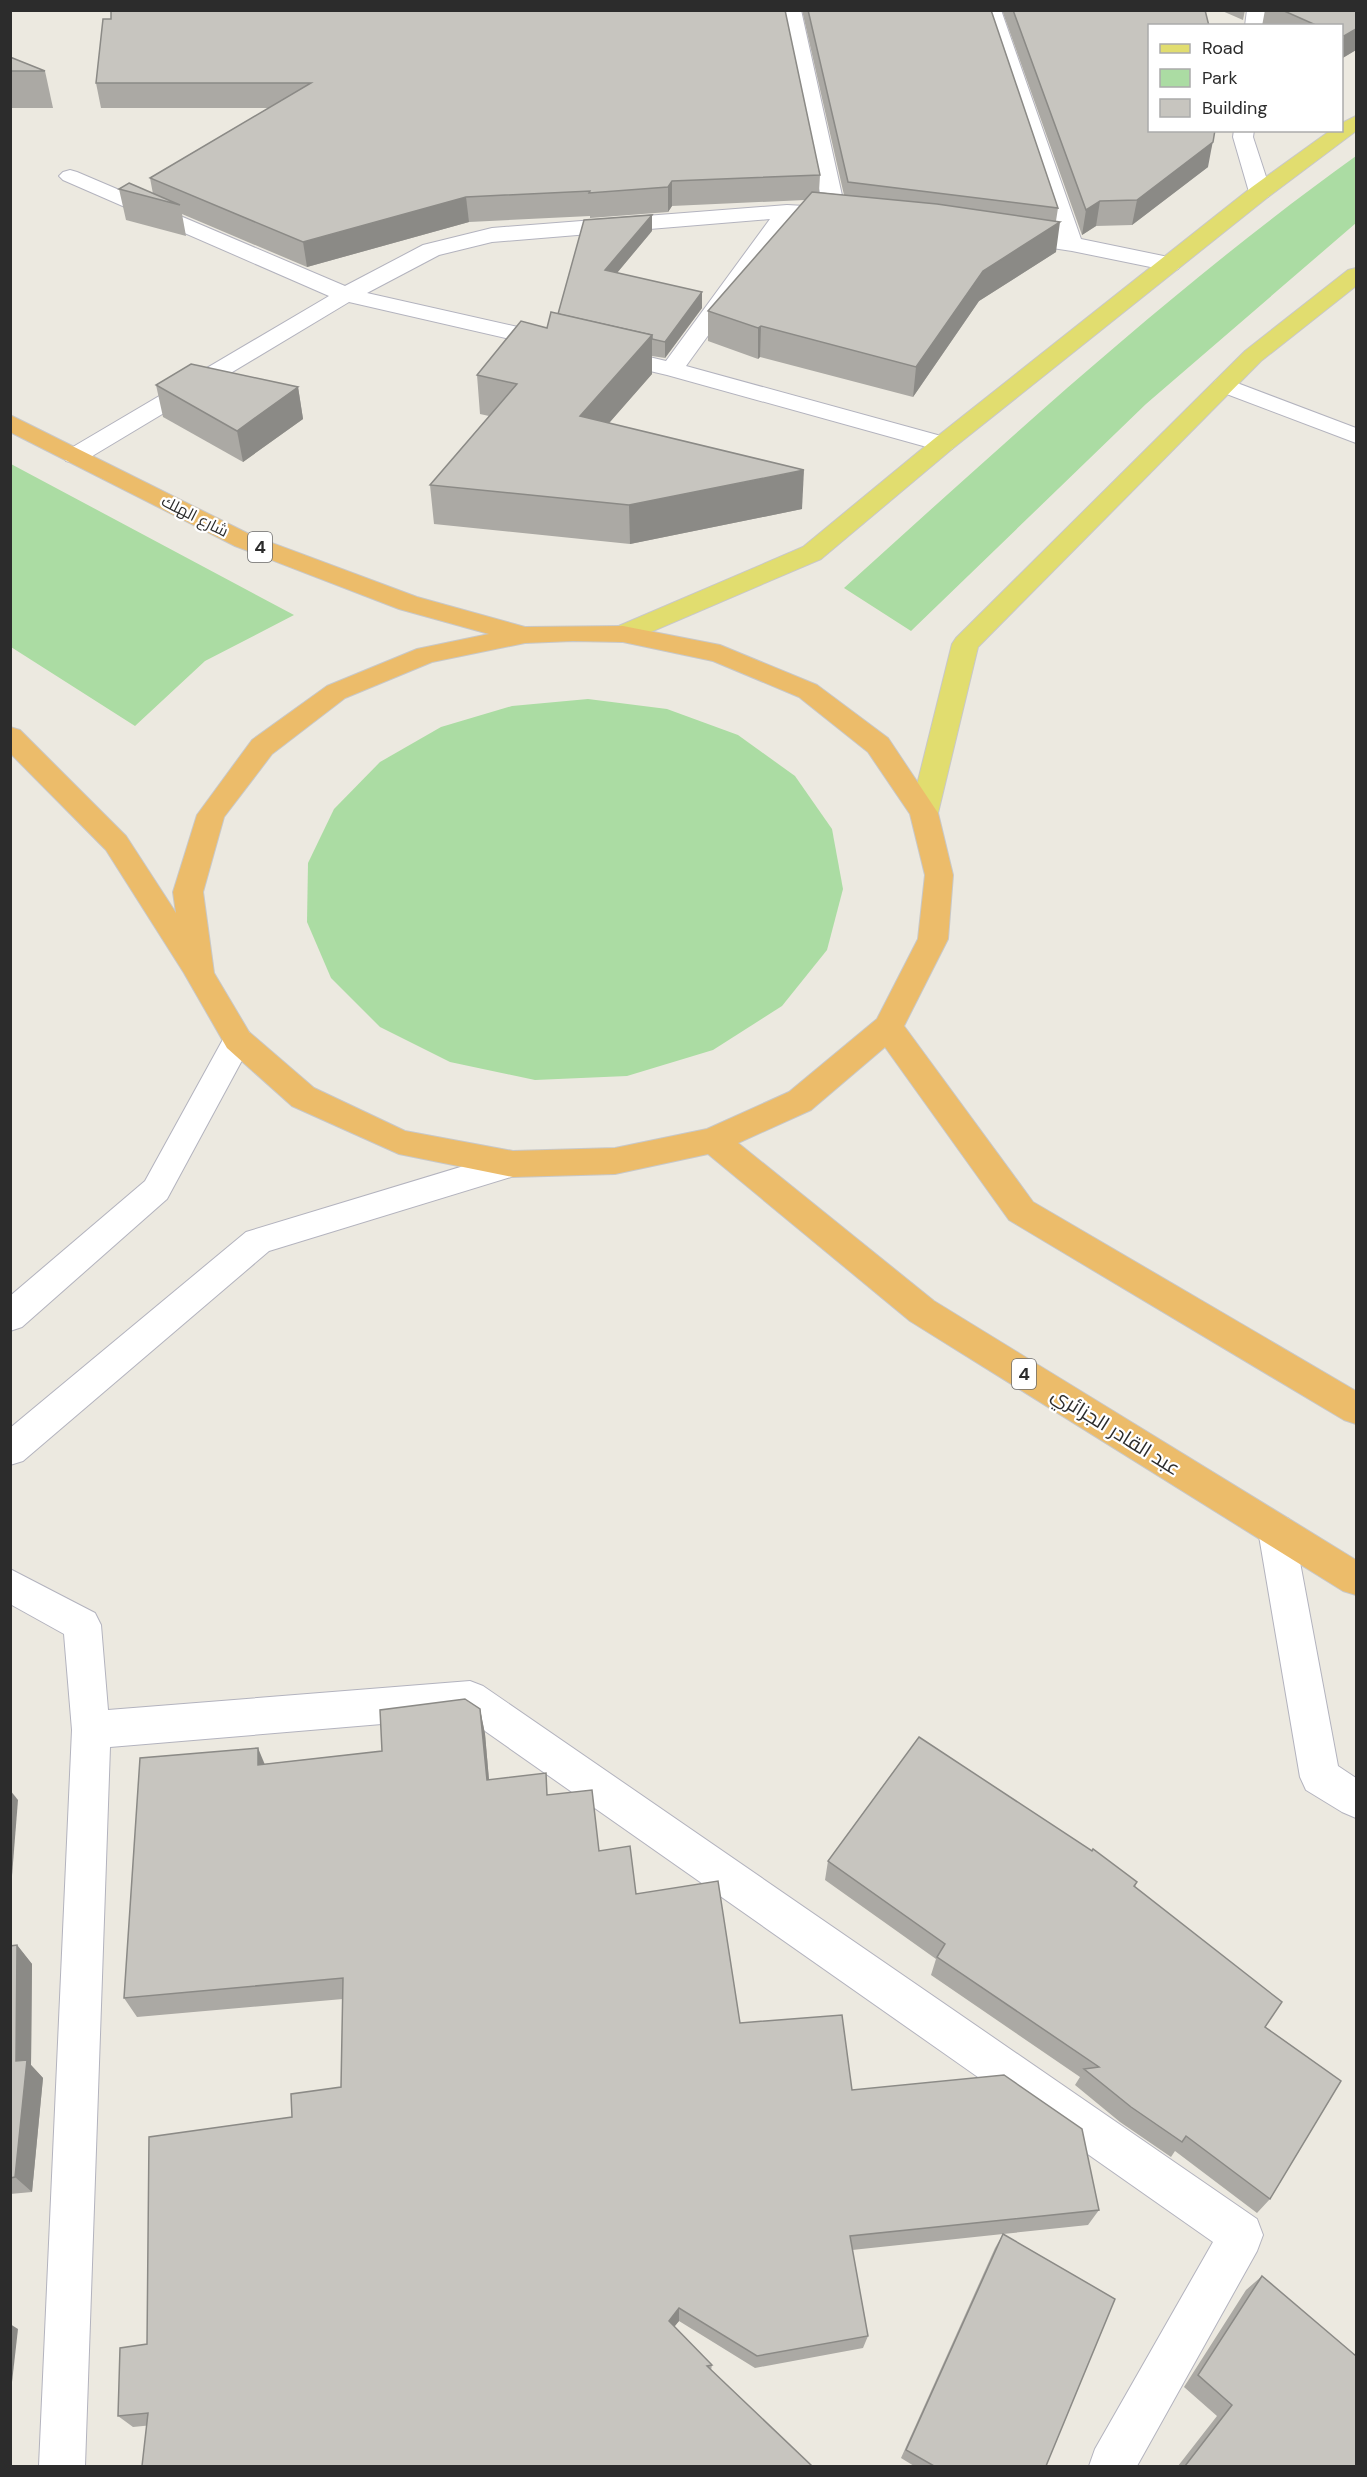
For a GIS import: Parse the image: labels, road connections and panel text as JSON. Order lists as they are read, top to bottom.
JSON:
{
  "streets": {
    "highway": ["شارع الهلك", "4", "عبد القادر الجزائري"]
  },
  "legend": ["Road", "Park", "Building"]
}
